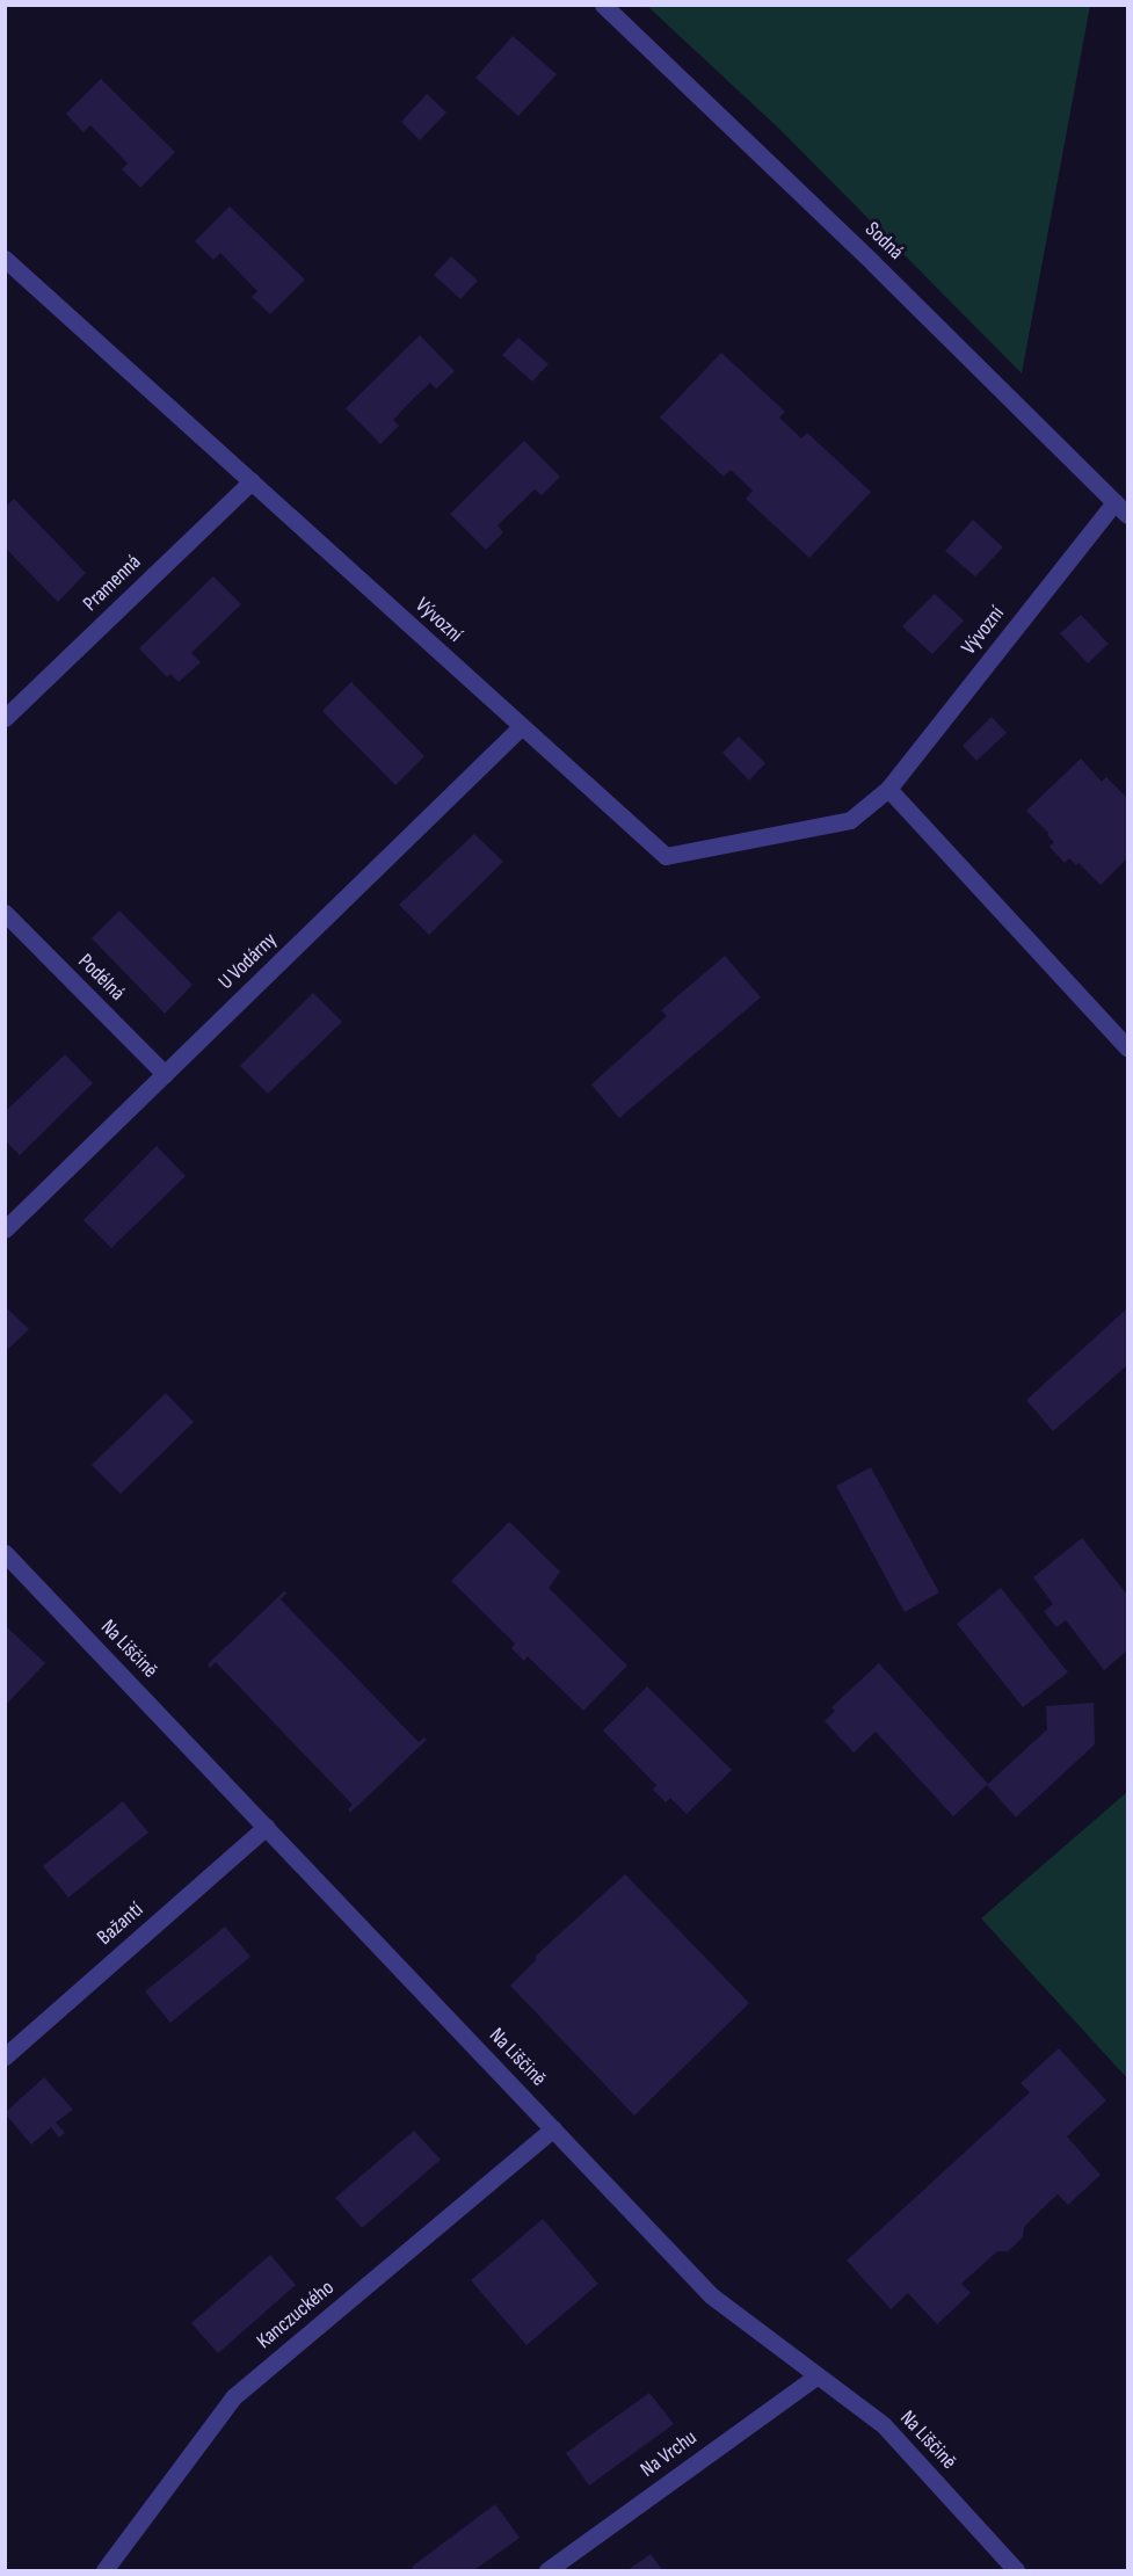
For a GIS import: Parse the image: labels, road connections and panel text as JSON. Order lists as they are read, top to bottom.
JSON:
{
  "streets": {
    "street": [
      "Sodná",
      "Pramenná",
      "Vývozní",
      "U Vodárny",
      "Podélná",
      "Na Liščině",
      "Bažantí",
      "Kanczuckého",
      "Na Vrchu"
    ]
  },
  "crossings": [
    ["Sodná", "Vývozní"],
    ["Pramenná", "Vývozní"],
    ["Vývozní", "U Vodárny"],
    ["U Vodárny", "Podélná"],
    ["Na Liščině", "Bažantí"],
    ["Na Liščině", "Kanczuckého"],
    ["Na Liščině", "Na Vrchu"]
  ]
}
